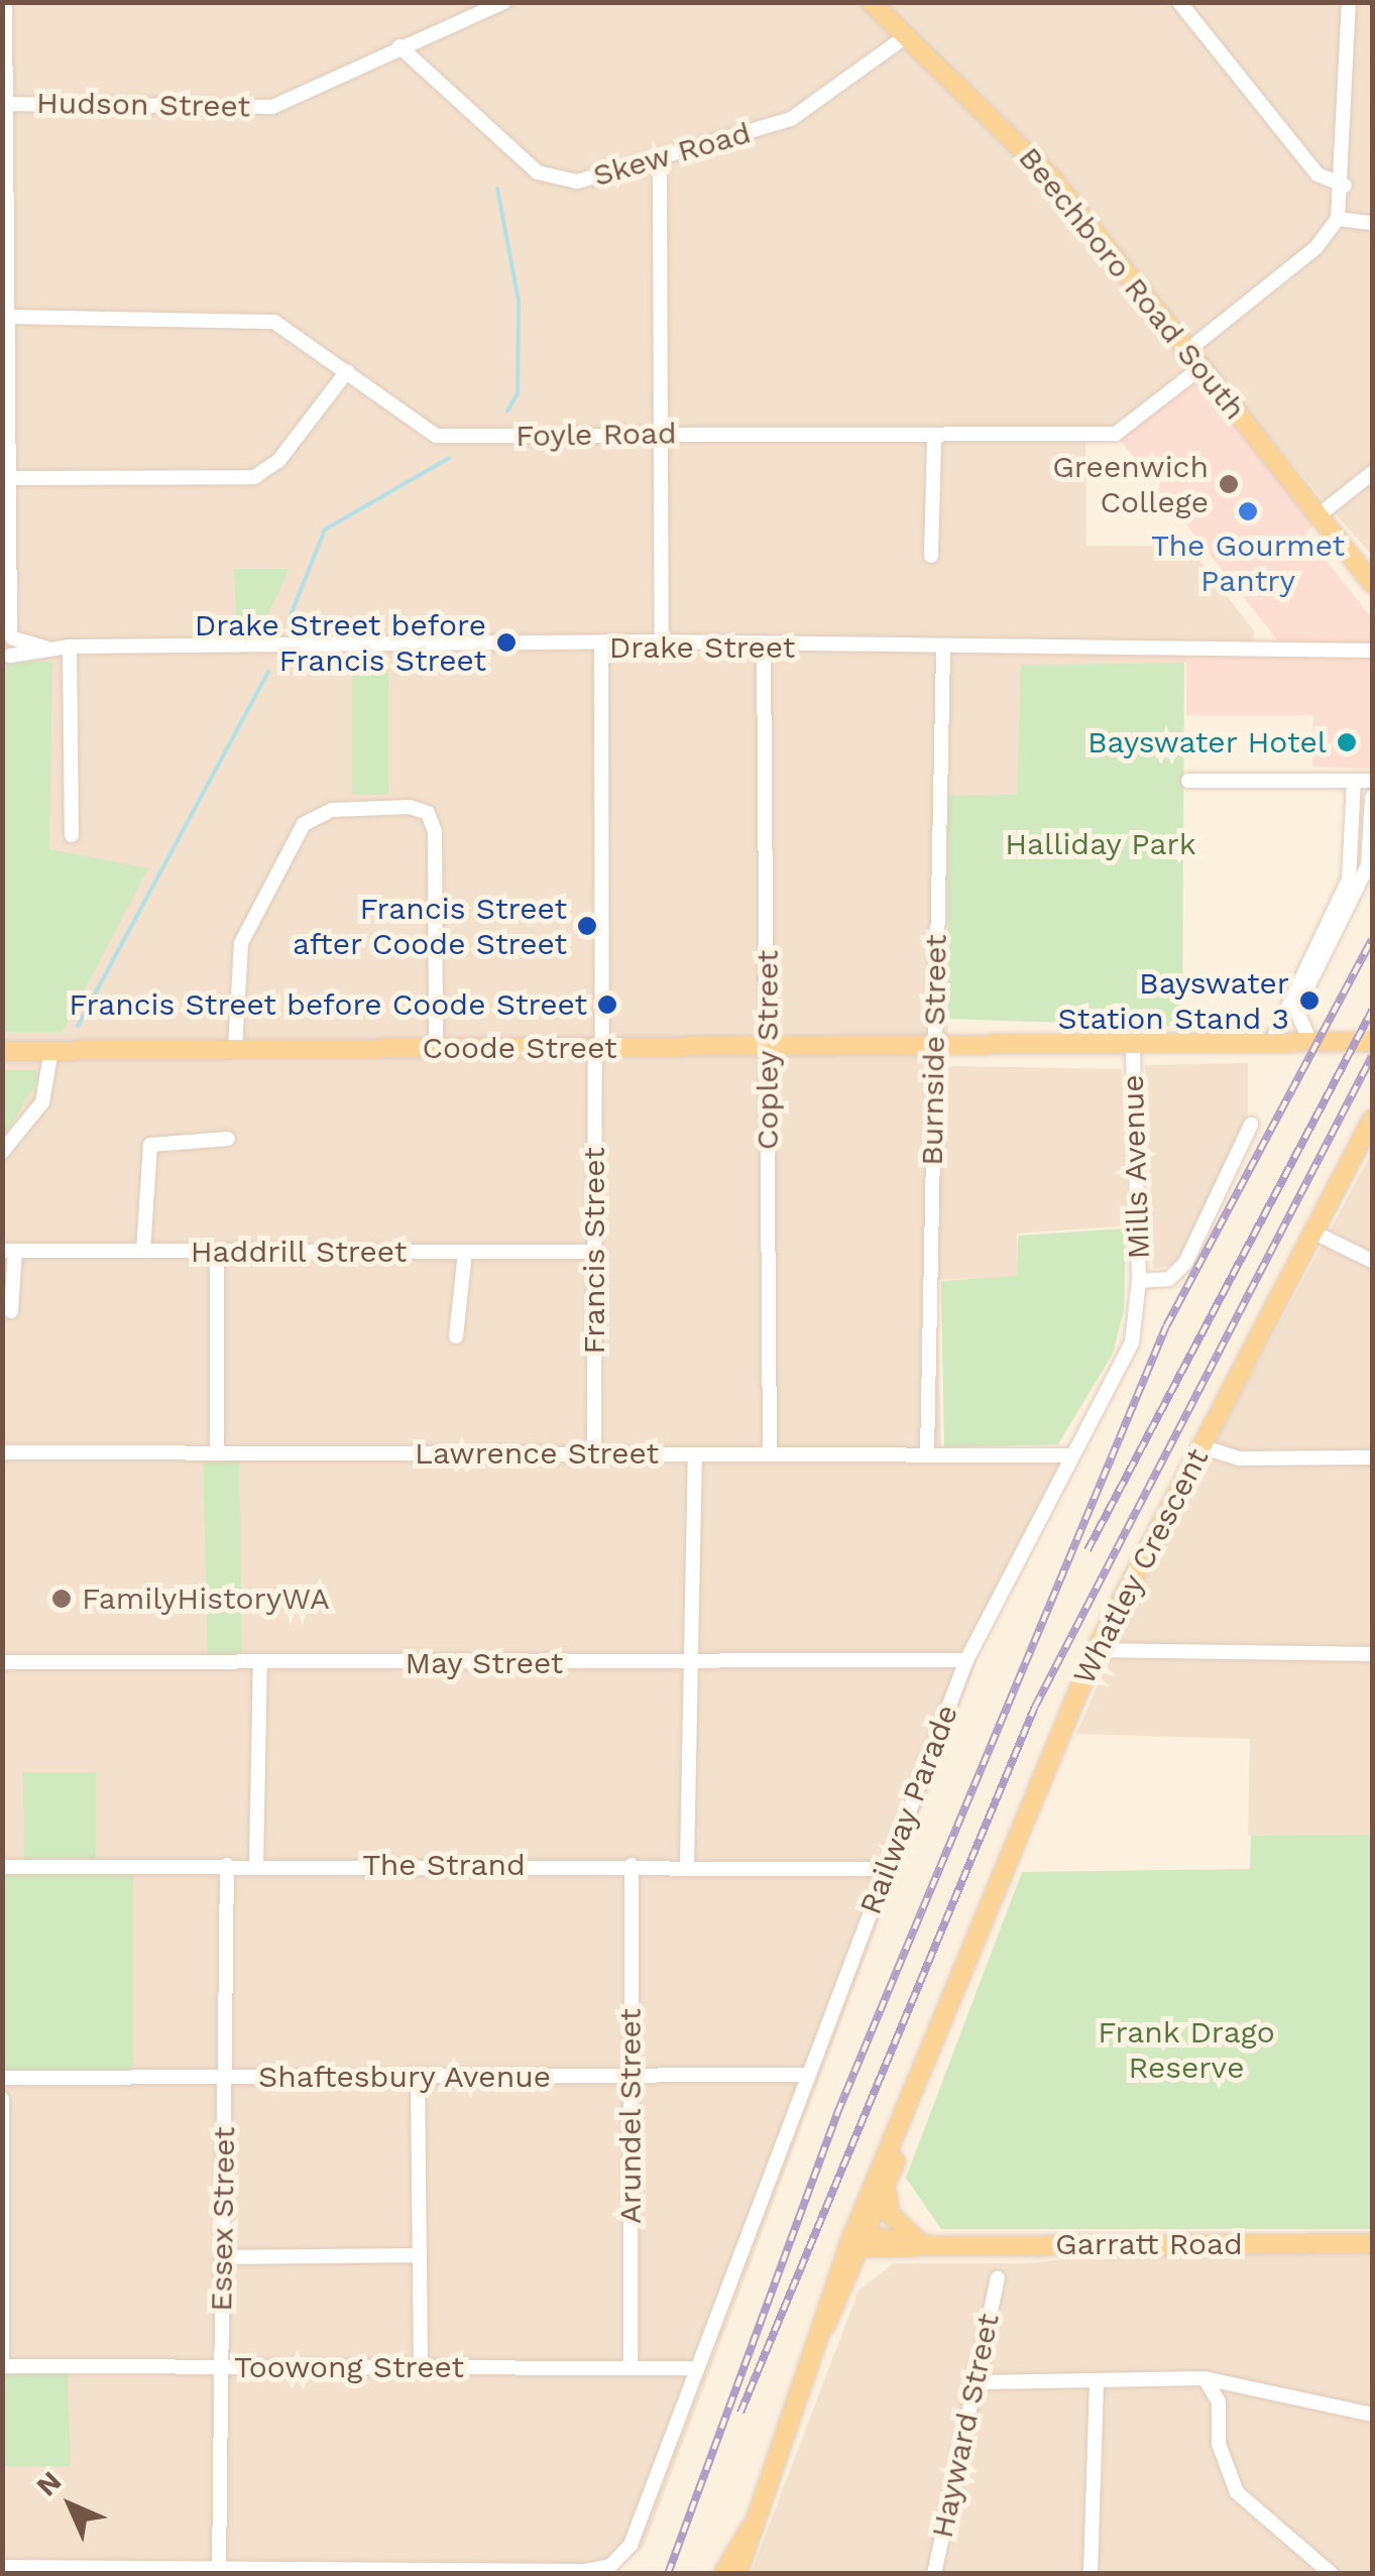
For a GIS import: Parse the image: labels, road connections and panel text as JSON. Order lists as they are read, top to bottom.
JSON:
{
  "streets": {
    "main road": [
      "Beechboro Road South",
      "Coode Street",
      "Whatley Crescent",
      "Garratt Road"
    ],
    "street": [
      "Hudson Street",
      "Skew Road",
      "Foyle Road",
      "Drake Street",
      "Copley Street",
      "Burnside Street",
      "Mills Avenue",
      "Francis Street",
      "Haddrill Street",
      "Lawrence Street",
      "May Street",
      "Railway Parade",
      "The Strand",
      "Shaftesbury Avenue",
      "Arundel Street",
      "Essex Street",
      "Toowong Street",
      "Hayward Street"
    ]
  },
  "crossings": [
    ["Hudson Street", "Skew Road"],
    ["Skew Road", "Beechboro Road South"],
    ["Beechboro Road South", "Foyle Road"],
    ["Drake Street", "Copley Street"],
    ["Drake Street", "Burnside Street"],
    ["Drake Street", "Francis Street"],
    ["Coode Street", "Copley Street"],
    ["Coode Street", "Burnside Street"],
    ["Coode Street", "Mills Avenue"],
    ["Coode Street", "Francis Street"],
    ["Copley Street", "Lawrence Street"],
    ["Burnside Street", "Lawrence Street"],
    ["Mills Avenue", "Railway Parade"],
    ["Francis Street", "Haddrill Street"],
    ["Francis Street", "Lawrence Street"],
    ["Lawrence Street", "Railway Parade"],
    ["Whatley Crescent", "Garratt Road"],
    ["May Street", "Railway Parade"],
    ["Railway Parade", "The Strand"],
    ["Railway Parade", "Shaftesbury Avenue"],
    ["Railway Parade", "Essex Street"],
    ["Railway Parade", "Toowong Street"],
    ["The Strand", "Arundel Street"],
    ["The Strand", "Essex Street"],
    ["Shaftesbury Avenue", "Arundel Street"],
    ["Shaftesbury Avenue", "Essex Street"],
    ["Arundel Street", "Toowong Street"],
    ["Essex Street", "Toowong Street"]
  ],
  "parks": ["Halliday Park", "Frank Drago Reserve"],
  "places": [
    "Greenwich College",
    "The Gourmet Pantry",
    "Drake Street before Francis Street",
    "Bayswater Hotel",
    "Francis Street after Coode Street",
    "Bayswater Station Stand 3",
    "Francis Street before Coode Street",
    "FamilyHistoryWA"
  ],
  "north": "top left"
}
